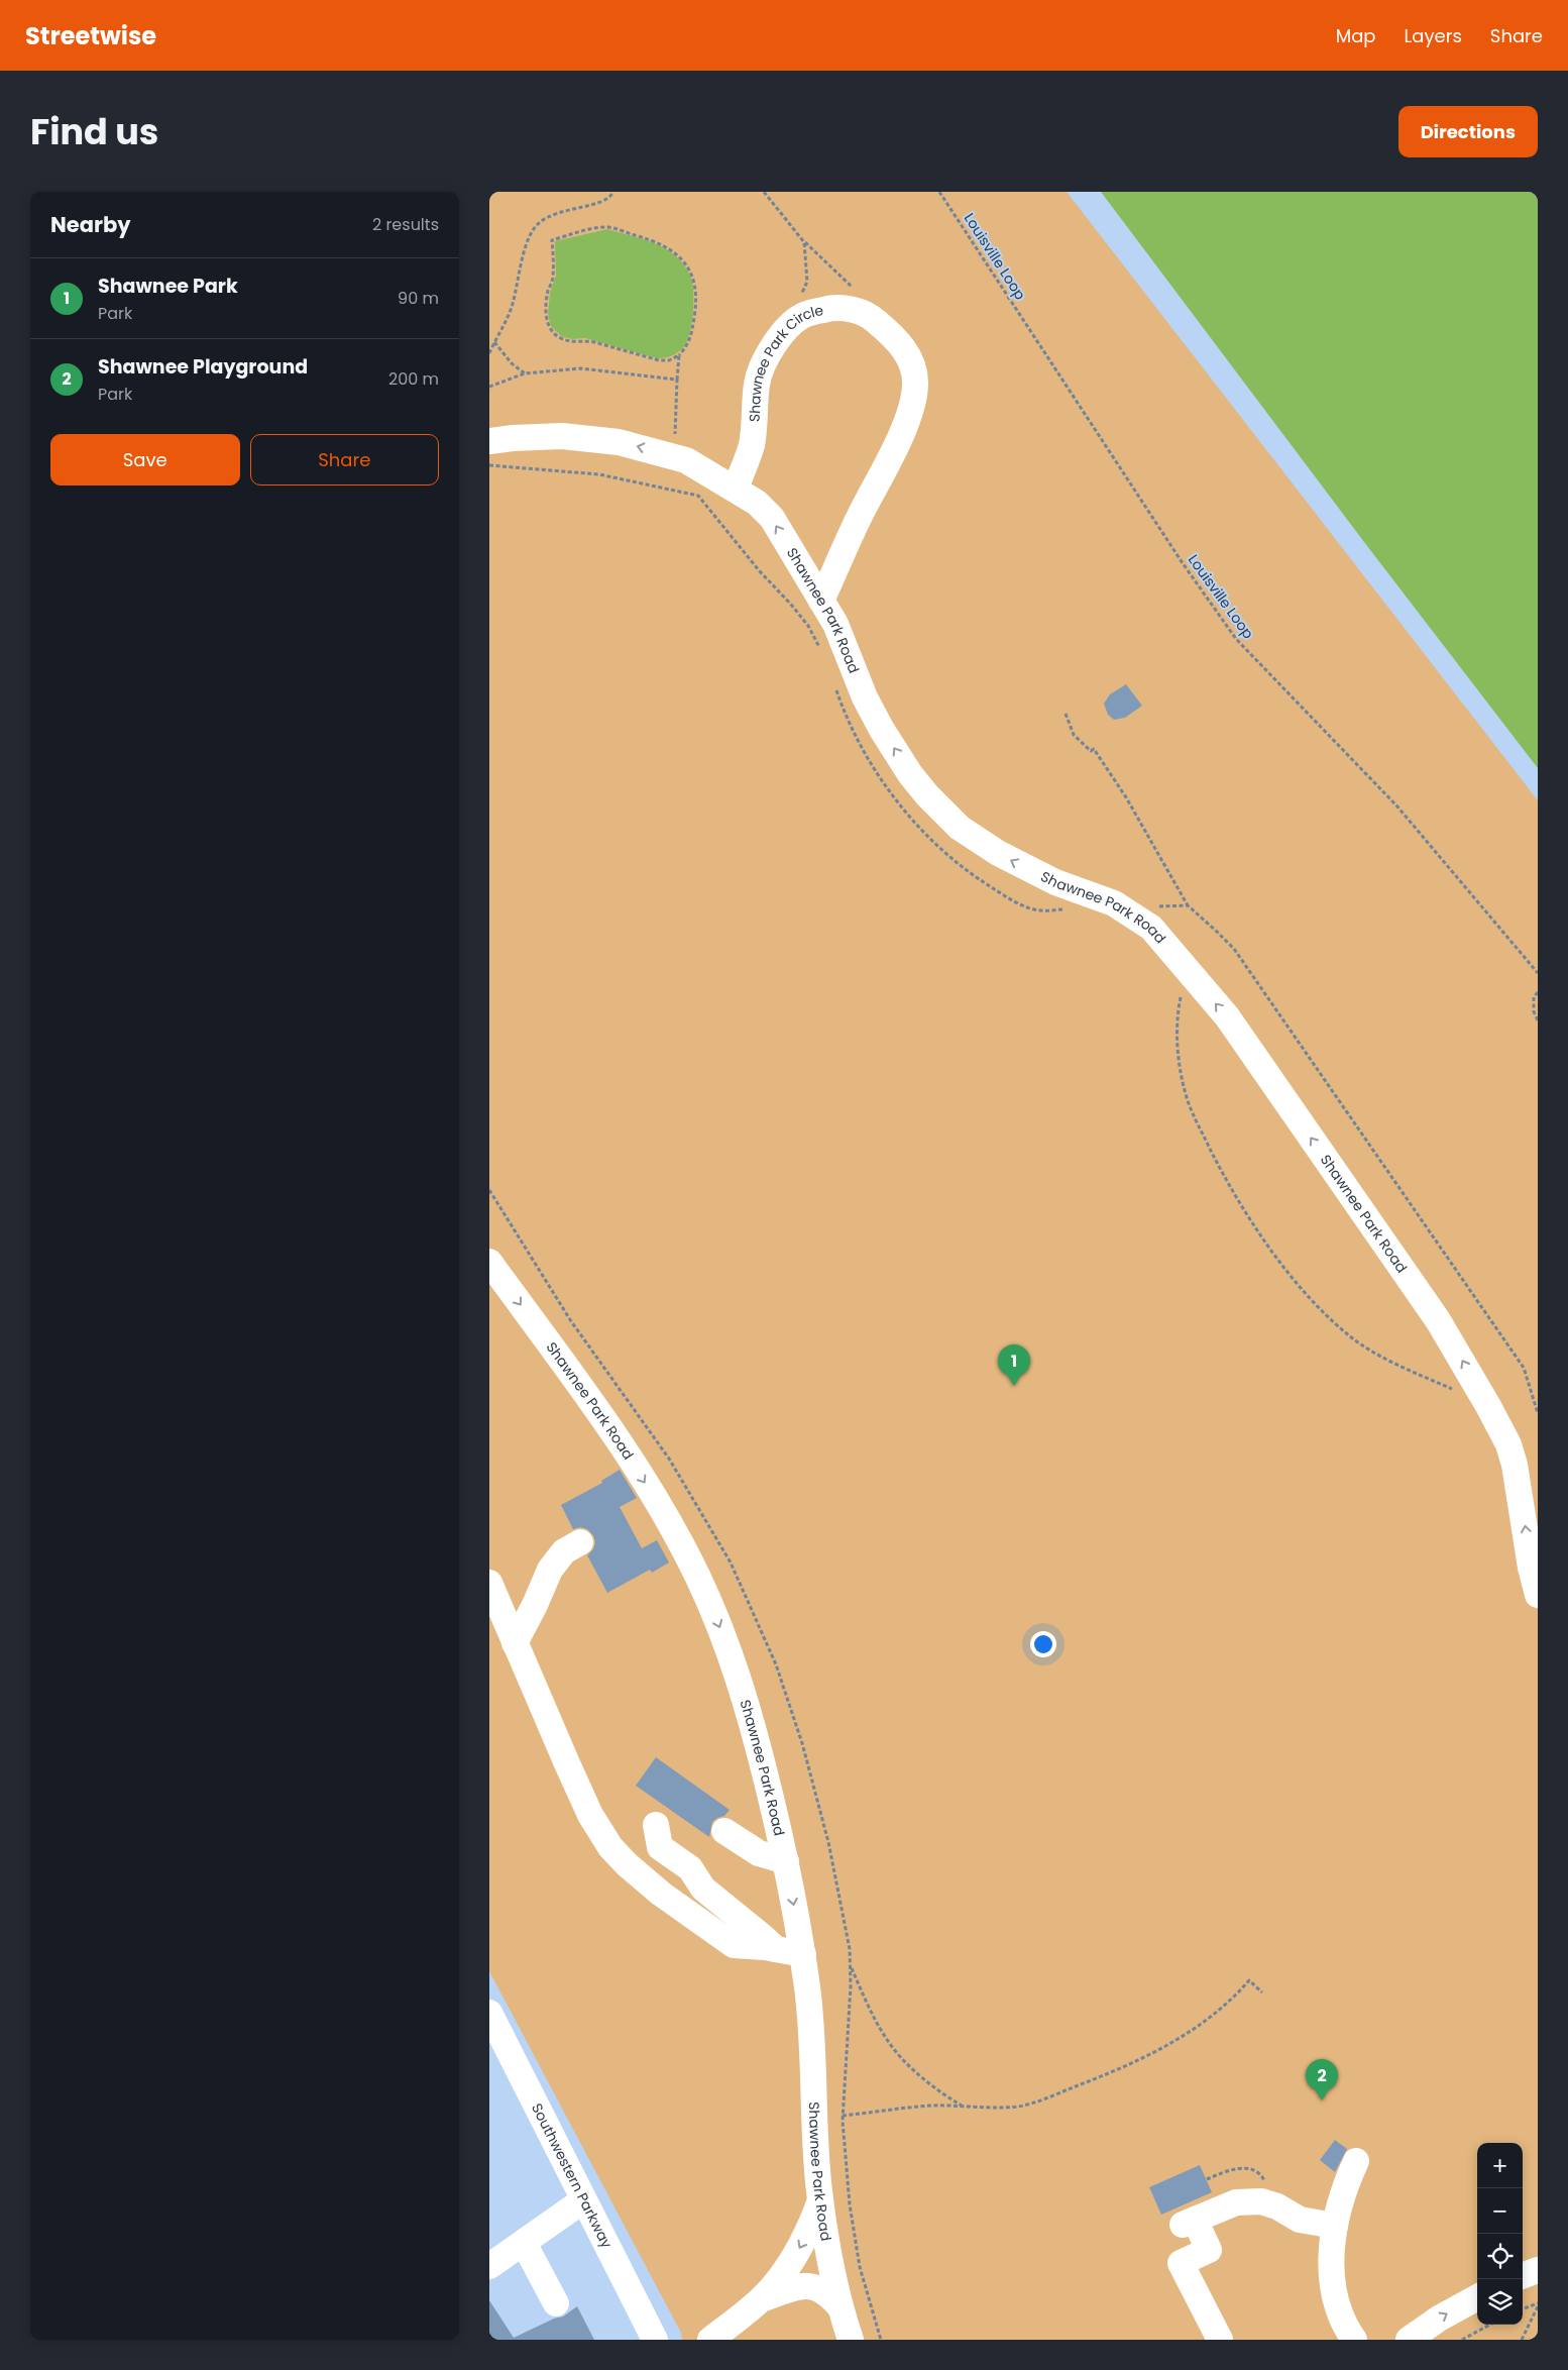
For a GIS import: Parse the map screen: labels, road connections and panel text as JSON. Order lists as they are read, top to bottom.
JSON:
{
  "streets": {
    "street": ["Shawnee Park Circle", "Shawnee Park Road", "Southwestern Parkway"],
    "path": ["Louisville Loop"]
  },
  "crossings": [
    ["Shawnee Park Circle", "Shawnee Park Road"]
  ],
  "page": {
    "header": "Streetwise",
    "nav": ["Map", "Layers", "Share"],
    "title": "Find us",
    "buttons": [
      "Directions",
      ["Save", "Share"]
    ],
    "heading": ["Nearby", "2 results"],
    "list": [
      {
        "mark": "1",
        "name": "Shawnee Park",
        "note": "Park",
        "value": "90 m"
      },
      {
        "mark": "2",
        "name": "Shawnee Playground",
        "note": "Park",
        "value": "200 m"
      }
    ],
    "pins": ["1", "2"],
    "map_buttons": ["+", "−"]
  }
}
